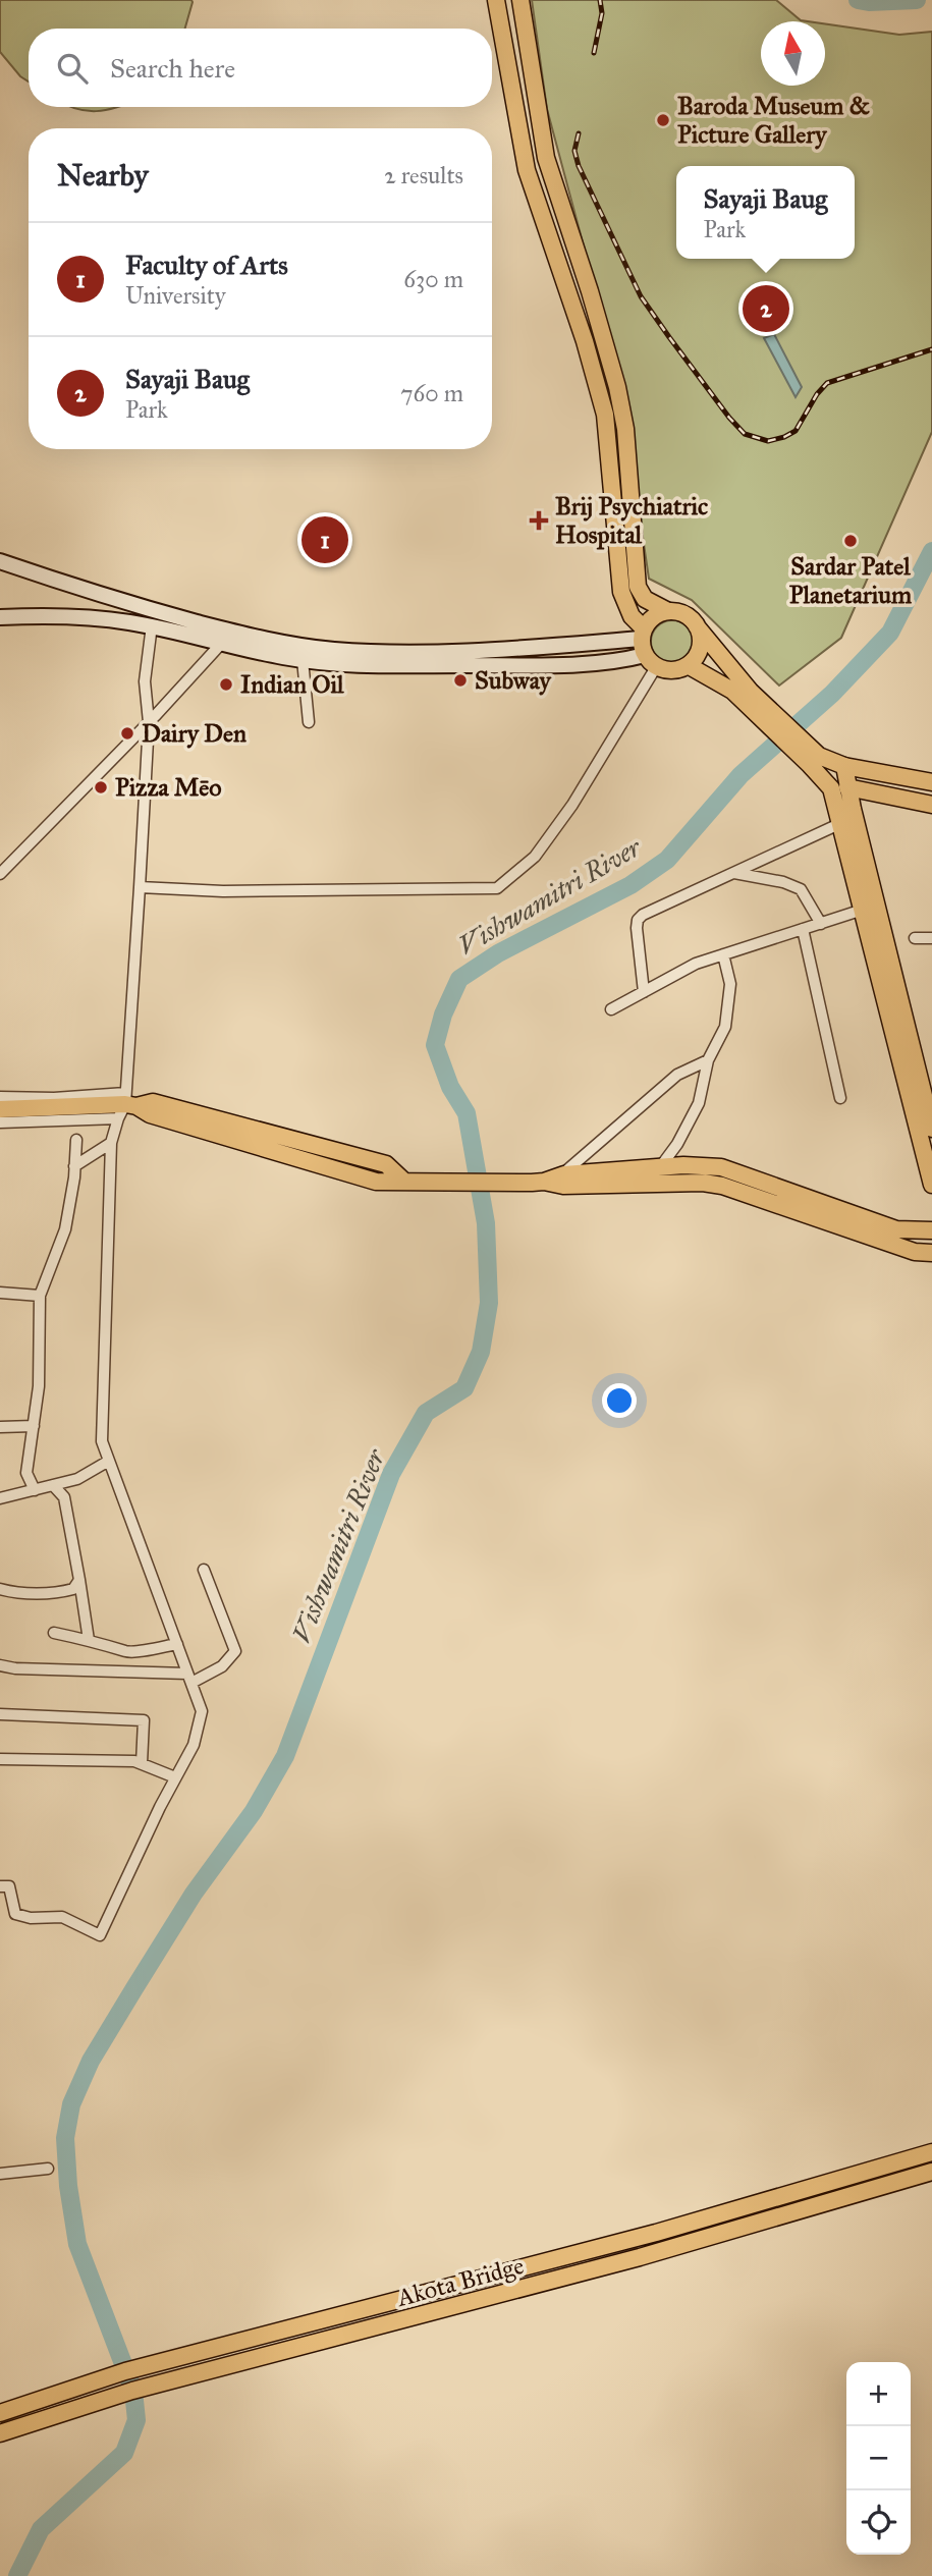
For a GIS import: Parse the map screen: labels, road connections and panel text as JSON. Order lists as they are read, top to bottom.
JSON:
{
  "streets": {
    "main road": ["Akota Bridge"]
  },
  "water": ["Vishwamitri River"],
  "places": {
    "other": [
      "Baroda Museum & Picture Gallery",
      "Sardar Patel Planetarium",
      "Subway",
      "Indian Oil",
      "Dairy Den",
      "Pizza Mēo"
    ],
    "health": ["Brij Psychiatric Hospital"]
  },
  "north": "top",
  "page": {
    "search": "Search here",
    "heading": ["Nearby", "2 results"],
    "popup": ["Sayaji Baug", "Park"],
    "list": [
      {
        "mark": "1",
        "name": "Faculty of Arts",
        "note": "University",
        "value": "630 m"
      },
      {
        "mark": "2",
        "name": "Sayaji Baug",
        "note": "Park",
        "value": "760 m"
      }
    ],
    "pins": ["2", "1"],
    "map_buttons": ["+", "−"]
  }
}
